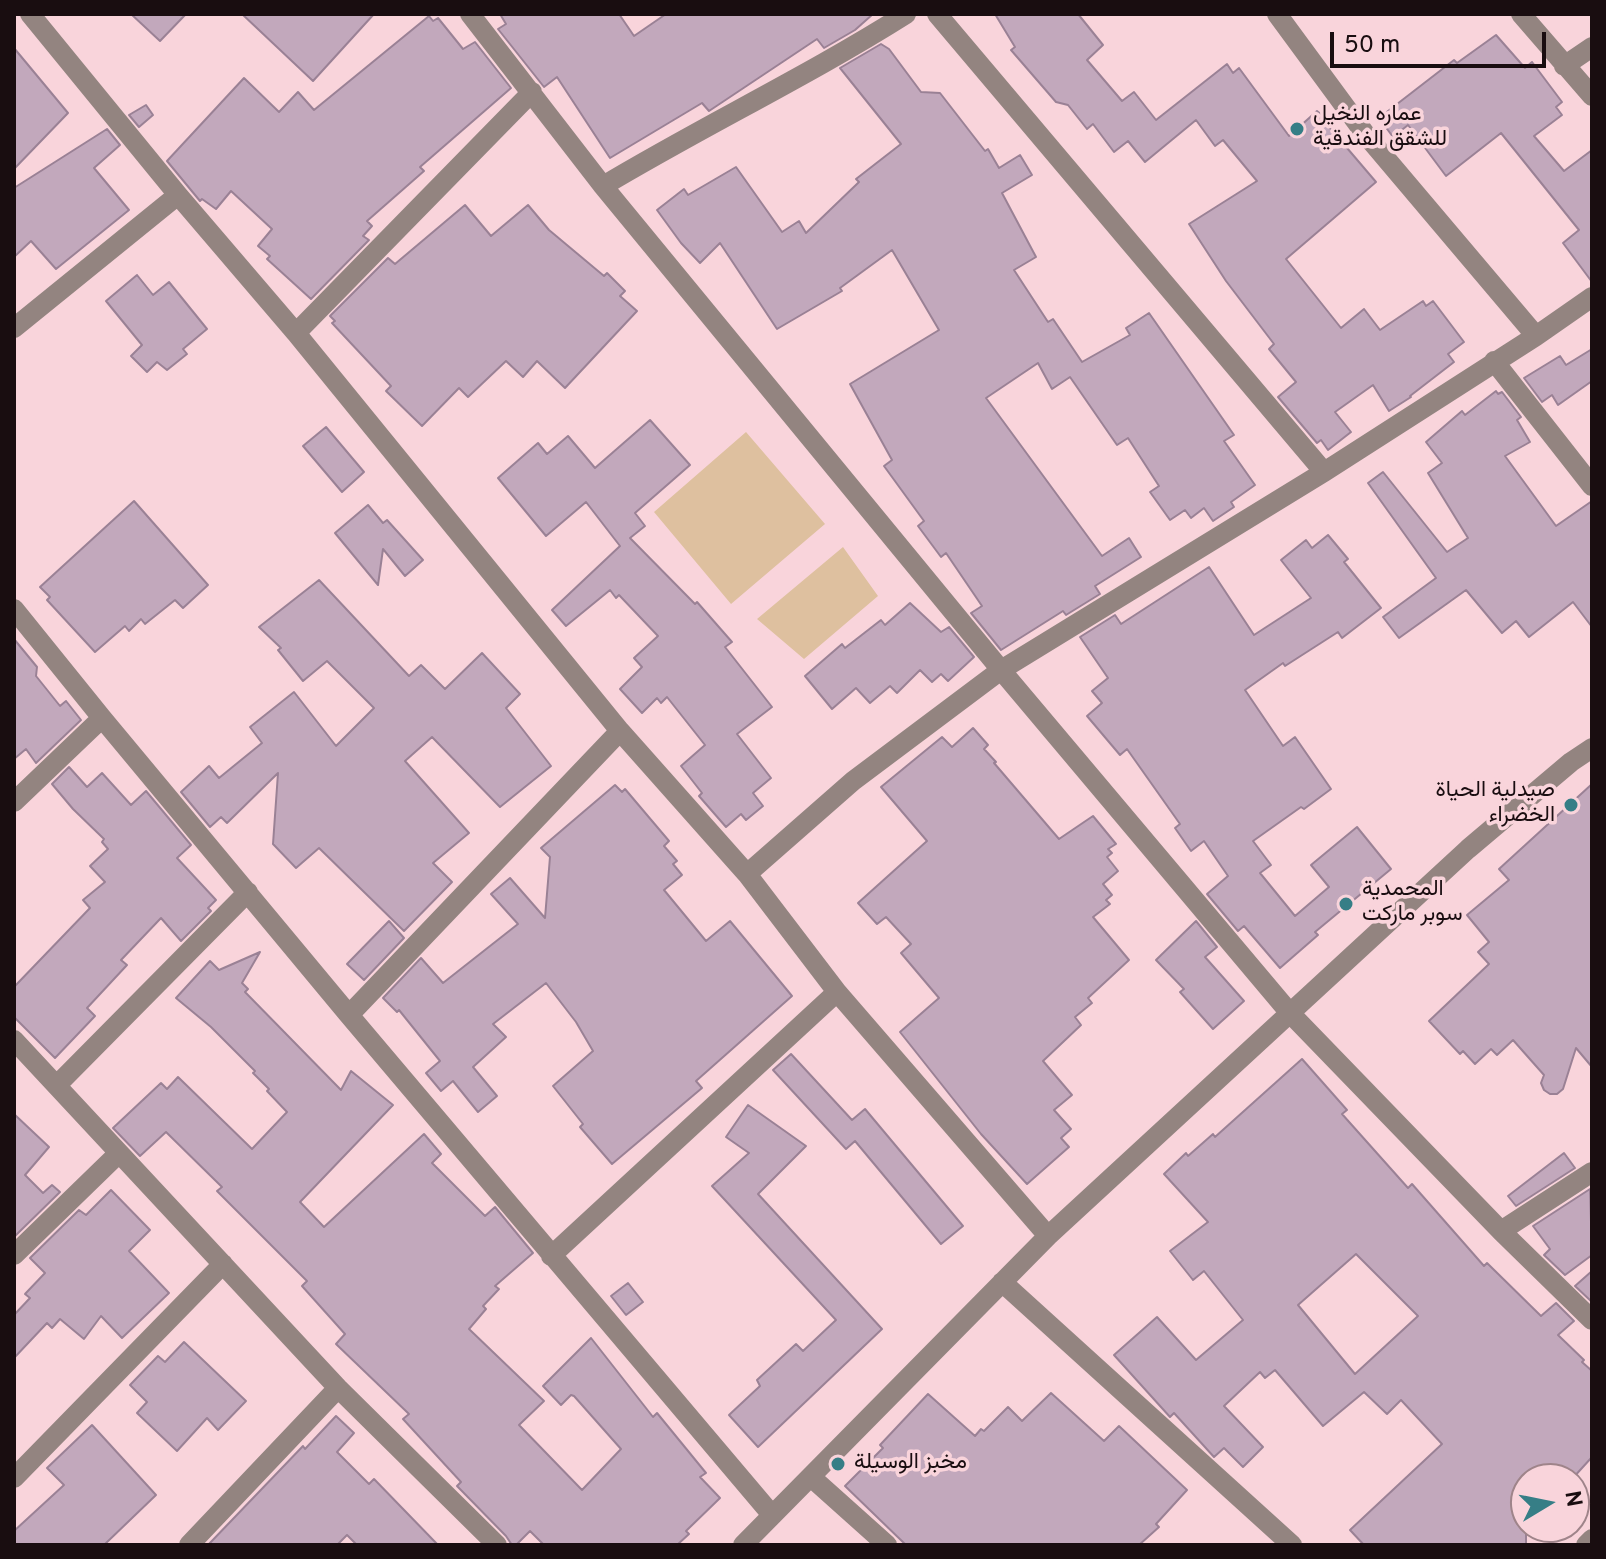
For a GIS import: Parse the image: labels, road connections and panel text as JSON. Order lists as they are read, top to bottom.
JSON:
{
  "places": [
    "عماره النخيل للشقق الفندقية",
    "صيدلية الحياة الخضراء",
    "المحمدية سوبر ماركت",
    "مخبز الوسيلة"
  ],
  "scale_bar": "50 m",
  "north": "right"
}
